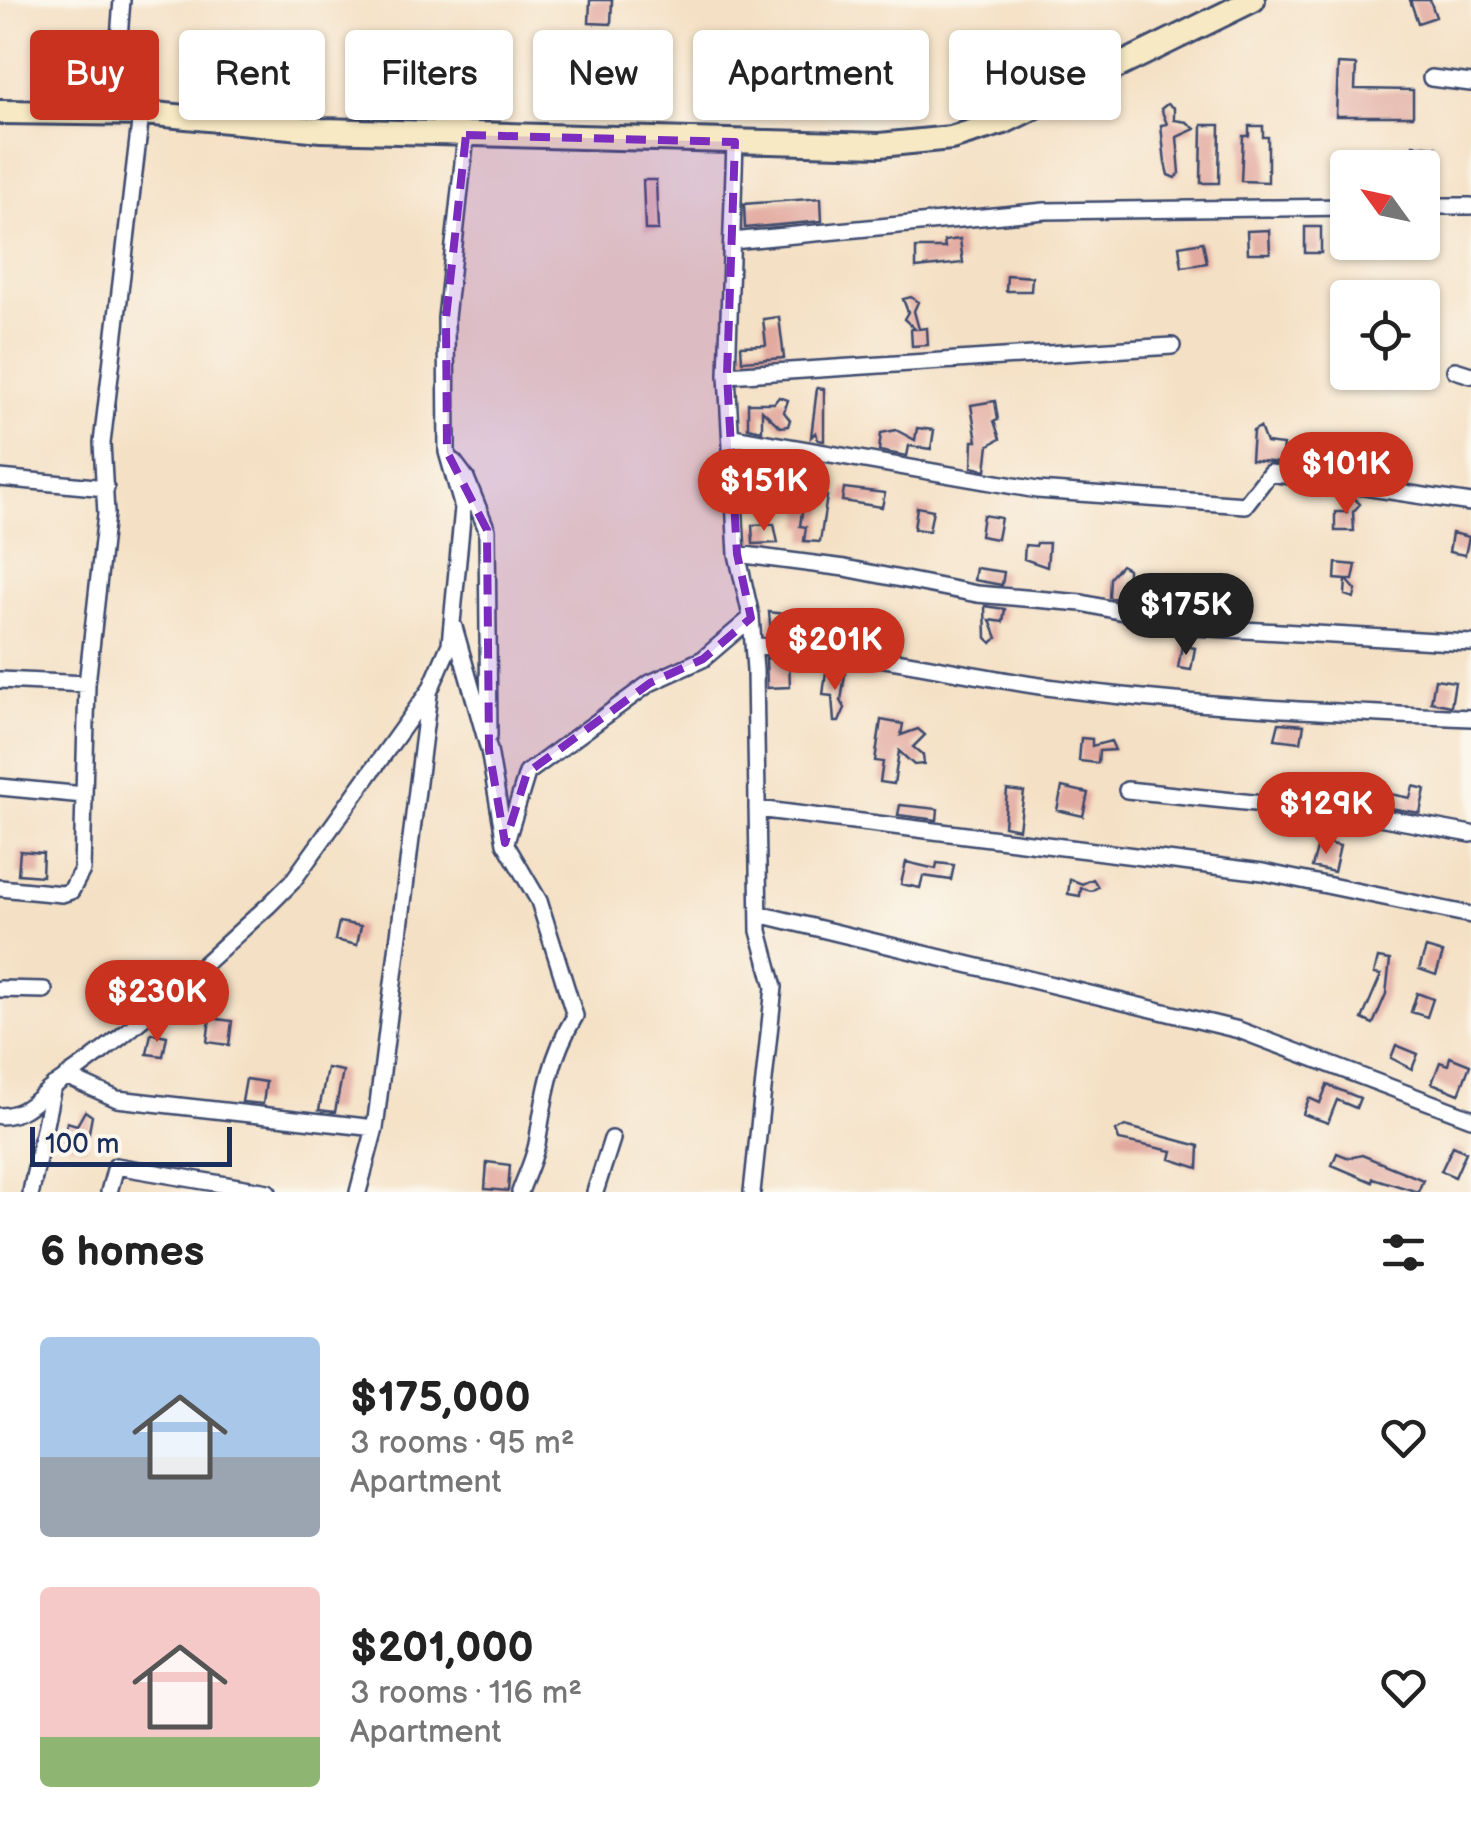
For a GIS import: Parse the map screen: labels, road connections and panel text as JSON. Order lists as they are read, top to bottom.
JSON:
{
  "scale_bar": "100 m",
  "north": "top left",
  "page": {
    "chip": [
      "Buy",
      "Rent",
      "Filters",
      "New",
      "Apartment",
      "House"
    ],
    "price": [
      "$101K",
      "$151K",
      "$175K",
      "$201K",
      "$129K",
      "$230K"
    ],
    "scale": "100 m",
    "heading": "6 homes",
    "list": [
      {
        "name": "$175,000",
        "note": "3 rooms · 95 m² · Apartment"
      },
      {
        "name": "$201,000",
        "note": "3 rooms · 116 m² · Apartment"
      }
    ]
  }
}
